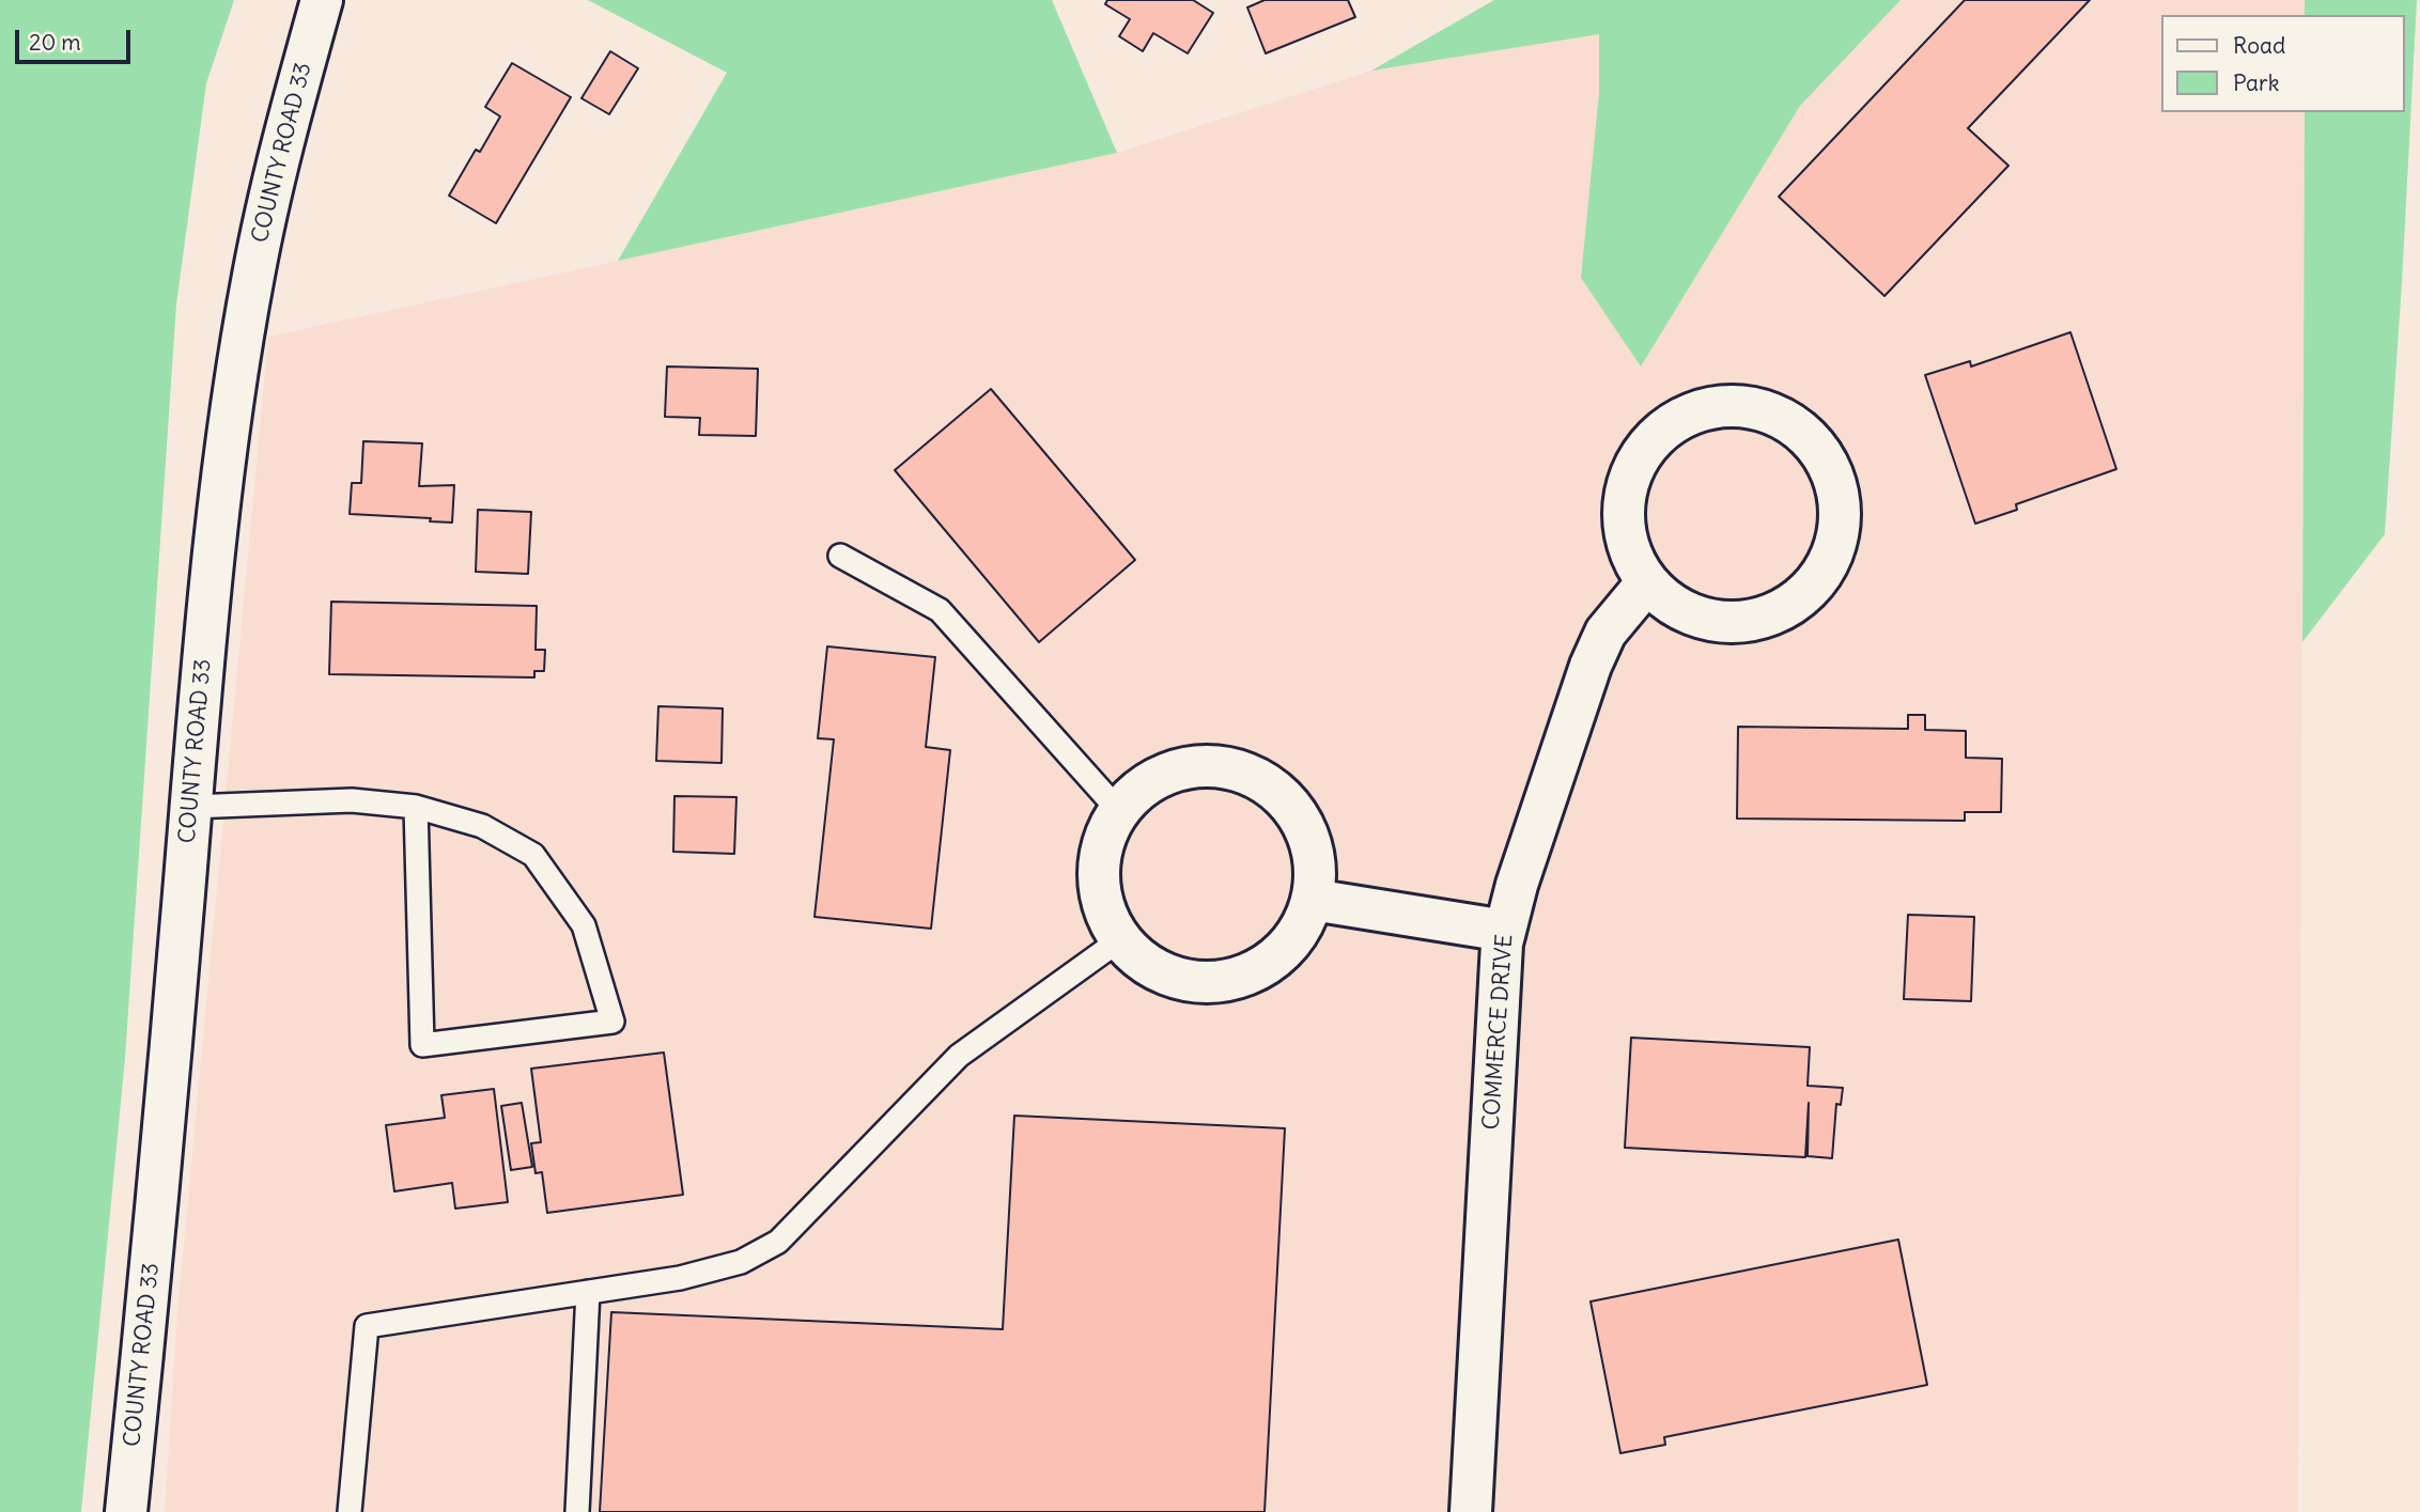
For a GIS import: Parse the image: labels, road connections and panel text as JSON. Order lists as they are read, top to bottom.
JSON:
{
  "streets": {
    "street": ["COUNTY ROAD 33", "COMMERCE DRIVE"]
  },
  "legend": ["Road", "Park"],
  "scale_bar": "20 m"
}
